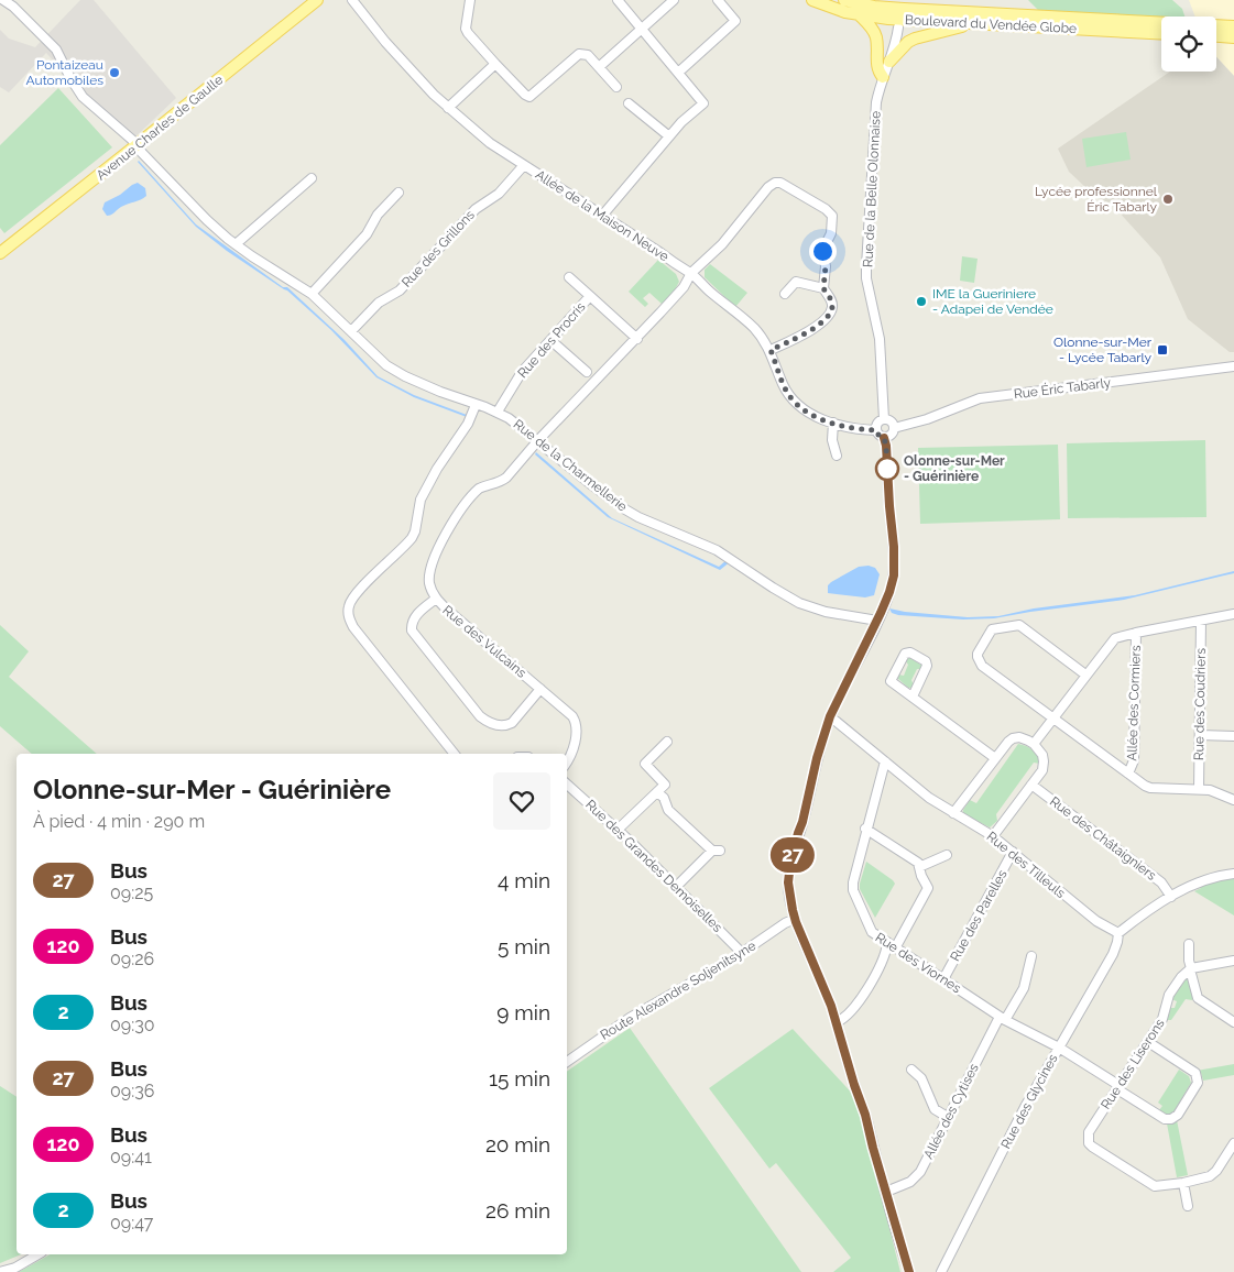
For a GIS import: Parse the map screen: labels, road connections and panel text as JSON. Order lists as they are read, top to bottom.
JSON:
{
  "streets": {
    "main road": ["Boulevard du Vendée Globe", "Avenue Charles de Gaulle"],
    "street": [
      "Rue de la Belle Olonnaise",
      "Allée de la Maison Neuve",
      "Rue des Grillons",
      "Rue des Procris",
      "Rue Éric Tabarly",
      "Rue de la Charmellerie",
      "Rue des Vulcains",
      "Allée des Cormiers",
      "Rue des Coudriers",
      "Rue des Châtaigniers",
      "Rue des Tilleuls",
      "Rue des Grandes Demoiselles",
      "Rue des Parelles",
      "Rue des Viornes",
      "Route Alexandre Soljenitsyne",
      "Rue des Liserons",
      "Rue des Glycines",
      "Allée des Cytises"
    ]
  },
  "crossings": [
    ["Avenue Charles de Gaulle", "Rue de la Charmellerie"],
    ["Rue de la Belle Olonnaise", "Allée de la Maison Neuve"],
    ["Rue de la Belle Olonnaise", "Rue Éric Tabarly"],
    ["Allée de la Maison Neuve", "Rue des Grillons"],
    ["Allée de la Maison Neuve", "Rue Éric Tabarly"],
    ["Rue des Grillons", "Rue de la Charmellerie"],
    ["Rue des Procris", "Rue de la Charmellerie"],
    ["Rue de la Charmellerie", "Rue des Vulcains"],
    ["Rue des Tilleuls", "Rue des Parelles"],
    ["Rue des Tilleuls", "Rue des Viornes"],
    ["Rue des Tilleuls", "Rue des Glycines"],
    ["Rue des Grandes Demoiselles", "Route Alexandre Soljenitsyne"],
    ["Rue des Parelles", "Rue des Viornes"],
    ["Rue des Viornes", "Rue des Liserons"],
    ["Rue des Viornes", "Rue des Glycines"],
    ["Rue des Viornes", "Allée des Cytises"]
  ],
  "places": {
    "other": [
      "Pontaizeau Automobiles",
      "Lycée professionnel Éric Tabarly",
      "IME la Gueriniere - Adapei de Vendée",
      "Olonne-sur-Mer - Guérinière"
    ],
    "transit": ["Olonne-sur-Mer - Lycée Tabarly"]
  },
  "lines": ["bus line 27"],
  "page": {
    "on_map": "27",
    "heading": ["Olonne-sur-Mer - Guérinière", "À pied · 4 min · 290 m"],
    "list": [
      {
        "mark": "27",
        "name": "Bus",
        "note": "09:25",
        "value": "4 min"
      },
      {
        "mark": "120",
        "name": "Bus",
        "note": "09:26",
        "value": "5 min"
      },
      {
        "mark": "2",
        "name": "Bus",
        "note": "09:30",
        "value": "9 min"
      },
      {
        "mark": "27",
        "name": "Bus",
        "note": "09:36",
        "value": "15 min"
      },
      {
        "mark": "120",
        "name": "Bus",
        "note": "09:41",
        "value": "20 min"
      },
      {
        "mark": "2",
        "name": "Bus",
        "note": "09:47",
        "value": "26 min"
      }
    ]
  }
}
